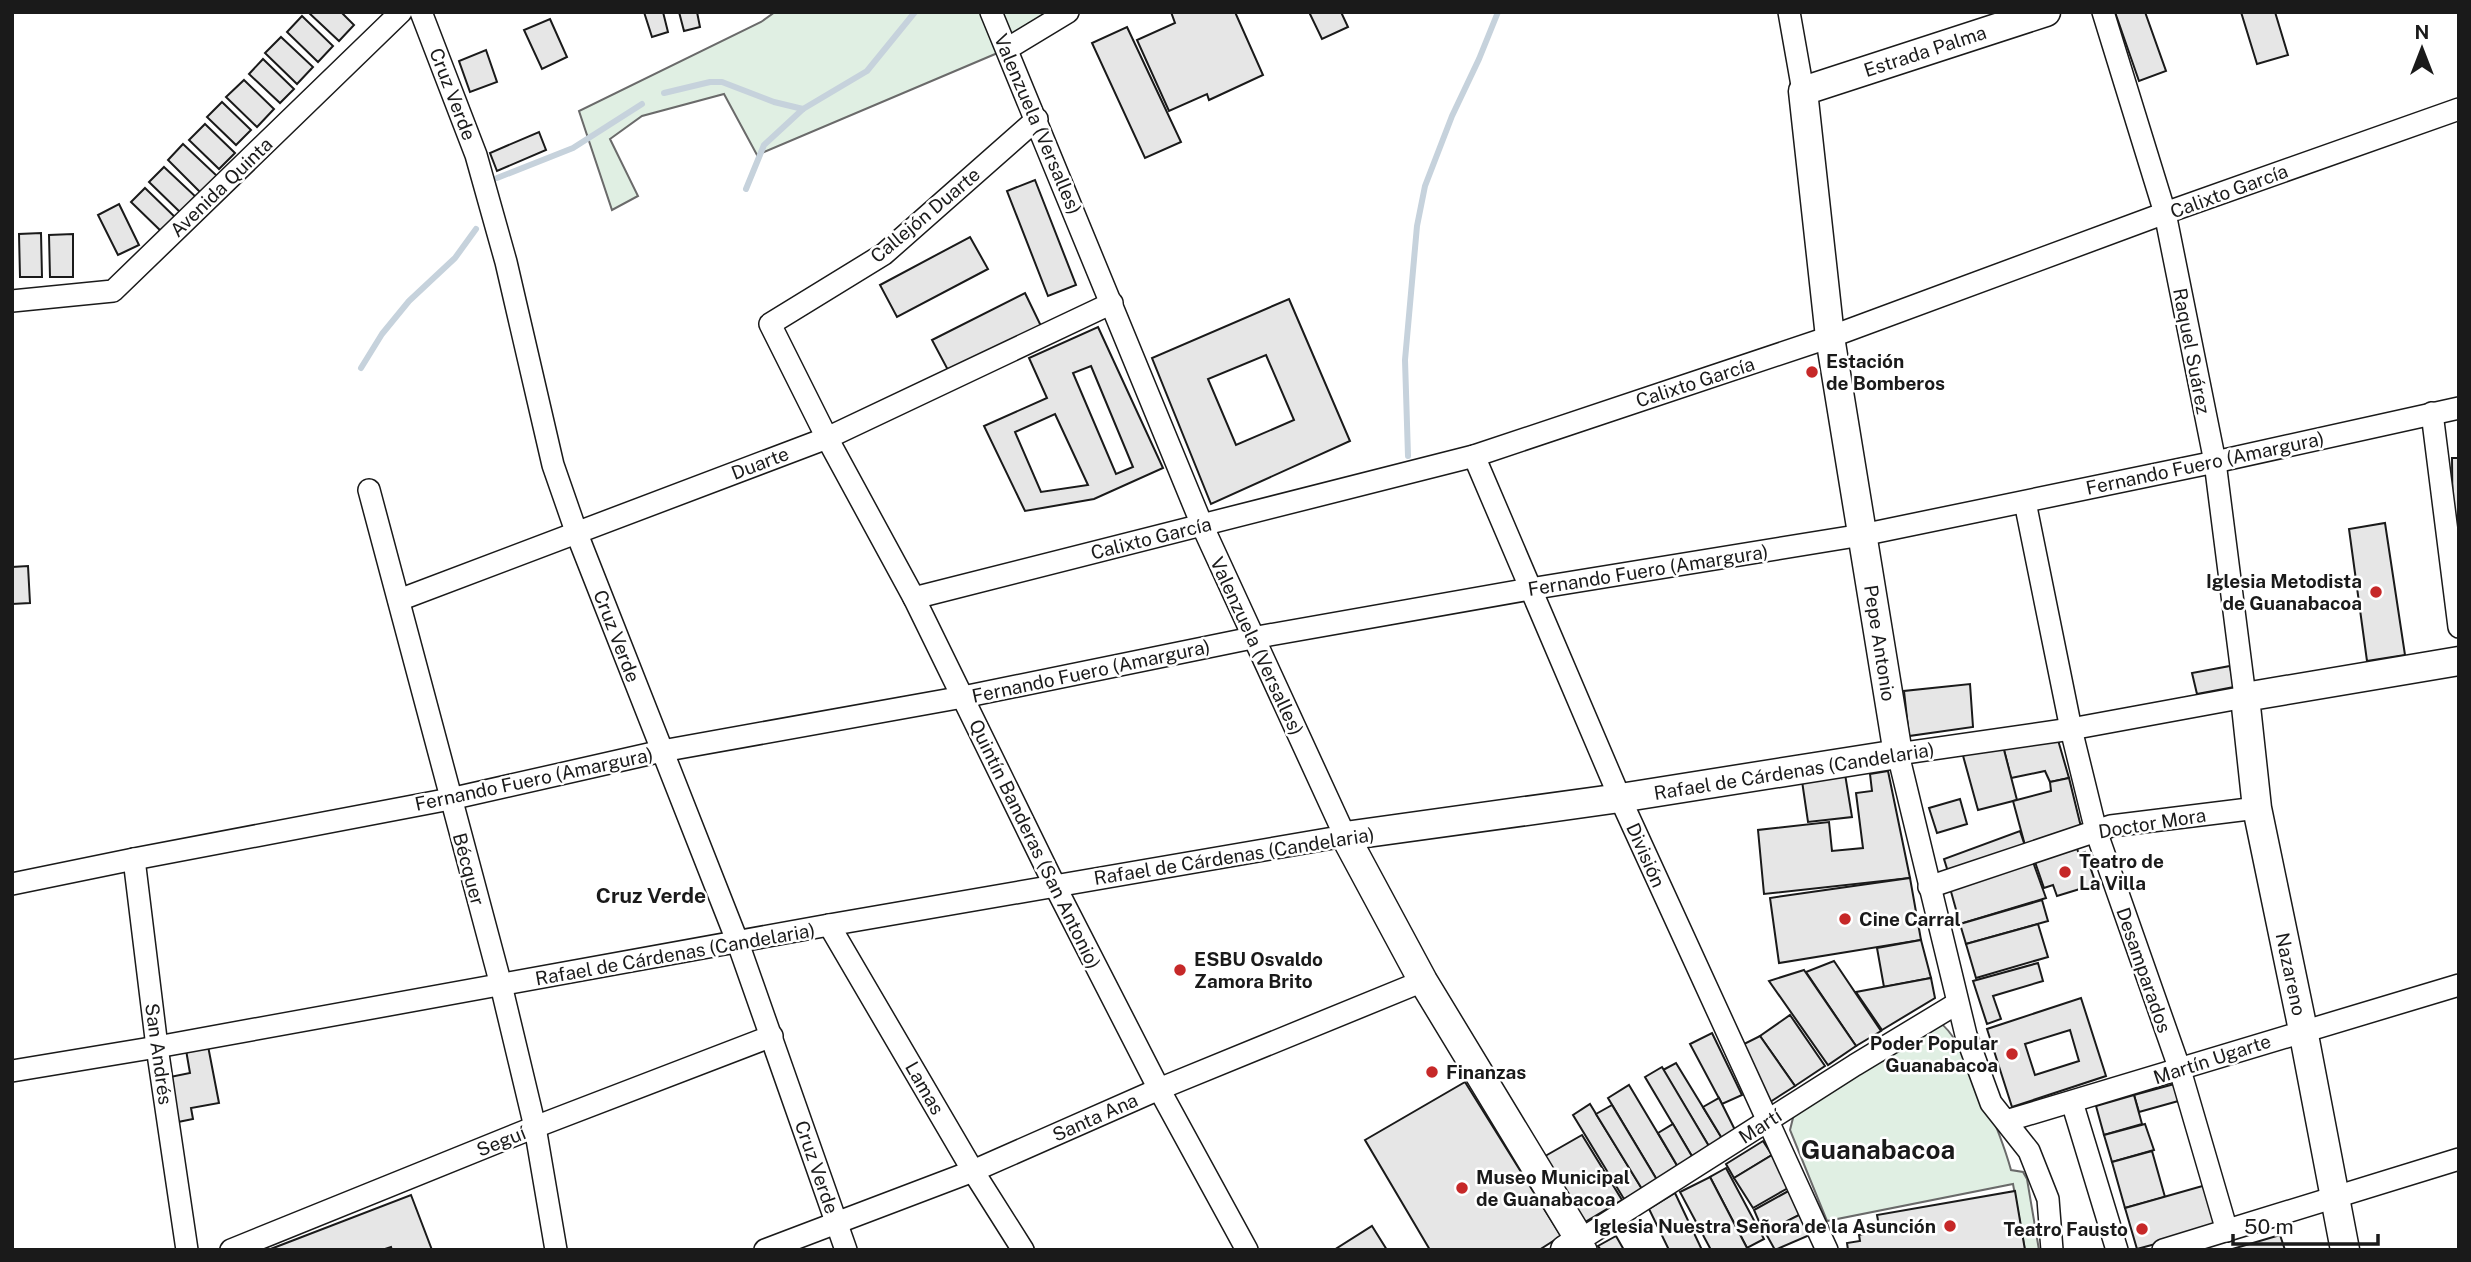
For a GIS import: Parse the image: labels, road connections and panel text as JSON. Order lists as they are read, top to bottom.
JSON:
{
  "streets": {
    "main road": [
      "Estrada Palma",
      "Valenzuela (Versalles)",
      "Pepe Antonio",
      "Rafael de Cárdenas (Candelaria)",
      "Nazareno"
    ],
    "street": [
      "Cruz Verde",
      "Avenida Quinta",
      "Calixto García",
      "Callejón Duarte",
      "Raquel Suárez",
      "Duarte",
      "Fernando Fuero (Amargura)",
      "Doctor Mora",
      "Quintín Banderas (San Antonio)",
      "División",
      "Bécquer",
      "Desamparados",
      "San Andrés",
      "Martín Ugarte",
      "Lamas",
      "Santa Ana",
      "Martí",
      "Seguí"
    ]
  },
  "crossings": [
    ["Estrada Palma", "Pepe Antonio"],
    ["Cruz Verde", "Duarte"],
    ["Cruz Verde", "Fernando Fuero (Amargura)"],
    ["Cruz Verde", "Rafael de Cárdenas (Candelaria)"],
    ["Cruz Verde", "Santa Ana"],
    ["Cruz Verde", "Seguí"],
    ["Valenzuela (Versalles)", "Calixto García"],
    ["Valenzuela (Versalles)", "Callejón Duarte"],
    ["Valenzuela (Versalles)", "Duarte"],
    ["Valenzuela (Versalles)", "Fernando Fuero (Amargura)"],
    ["Valenzuela (Versalles)", "Rafael de Cárdenas (Candelaria)"],
    ["Valenzuela (Versalles)", "Santa Ana"],
    ["Valenzuela (Versalles)", "Martí"],
    ["Calixto García", "Raquel Suárez"],
    ["Calixto García", "Pepe Antonio"],
    ["Calixto García", "Quintín Banderas (San Antonio)"],
    ["Calixto García", "División"],
    ["Callejón Duarte", "Quintín Banderas (San Antonio)"],
    ["Raquel Suárez", "Fernando Fuero (Amargura)"],
    ["Raquel Suárez", "Rafael de Cárdenas (Candelaria)"],
    ["Raquel Suárez", "Nazareno"],
    ["Duarte", "Quintín Banderas (San Antonio)"],
    ["Duarte", "Bécquer"],
    ["Fernando Fuero (Amargura)", "Pepe Antonio"],
    ["Fernando Fuero (Amargura)", "Quintín Banderas (San Antonio)"],
    ["Fernando Fuero (Amargura)", "División"],
    ["Fernando Fuero (Amargura)", "Bécquer"],
    ["Fernando Fuero (Amargura)", "Desamparados"],
    ["Fernando Fuero (Amargura)", "San Andrés"],
    ["Pepe Antonio", "Rafael de Cárdenas (Candelaria)"],
    ["Pepe Antonio", "Doctor Mora"],
    ["Pepe Antonio", "Martín Ugarte"],
    ["Pepe Antonio", "Martí"],
    ["Rafael de Cárdenas (Candelaria)", "Quintín Banderas (San Antonio)"],
    ["Rafael de Cárdenas (Candelaria)", "División"],
    ["Rafael de Cárdenas (Candelaria)", "Bécquer"],
    ["Rafael de Cárdenas (Candelaria)", "Desamparados"],
    ["Rafael de Cárdenas (Candelaria)", "Nazareno"],
    ["Rafael de Cárdenas (Candelaria)", "San Andrés"],
    ["Rafael de Cárdenas (Candelaria)", "Lamas"],
    ["Doctor Mora", "Desamparados"],
    ["Doctor Mora", "Nazareno"],
    ["Quintín Banderas (San Antonio)", "Santa Ana"],
    ["División", "Martí"],
    ["Bécquer", "Seguí"],
    ["Desamparados", "Martín Ugarte"],
    ["Nazareno", "Martín Ugarte"],
    ["Lamas", "Santa Ana"]
  ],
  "districts": ["Cruz Verde", "Guanabacoa"],
  "places": [
    "Estación de Bomberos",
    "Iglesia Metodista de Guanabacoa",
    "Teatro de La Villa",
    "Cine Carral",
    "ESBU Osvaldo Zamora Brito",
    "Poder Popular Guanabacoa",
    "Finanzas",
    "Museo Municipal de Guanabacoa",
    "Iglesia Nuestra Señora de la Asunción",
    "Teatro Fausto"
  ],
  "scale_bar": "50 m",
  "north": "top"
}
